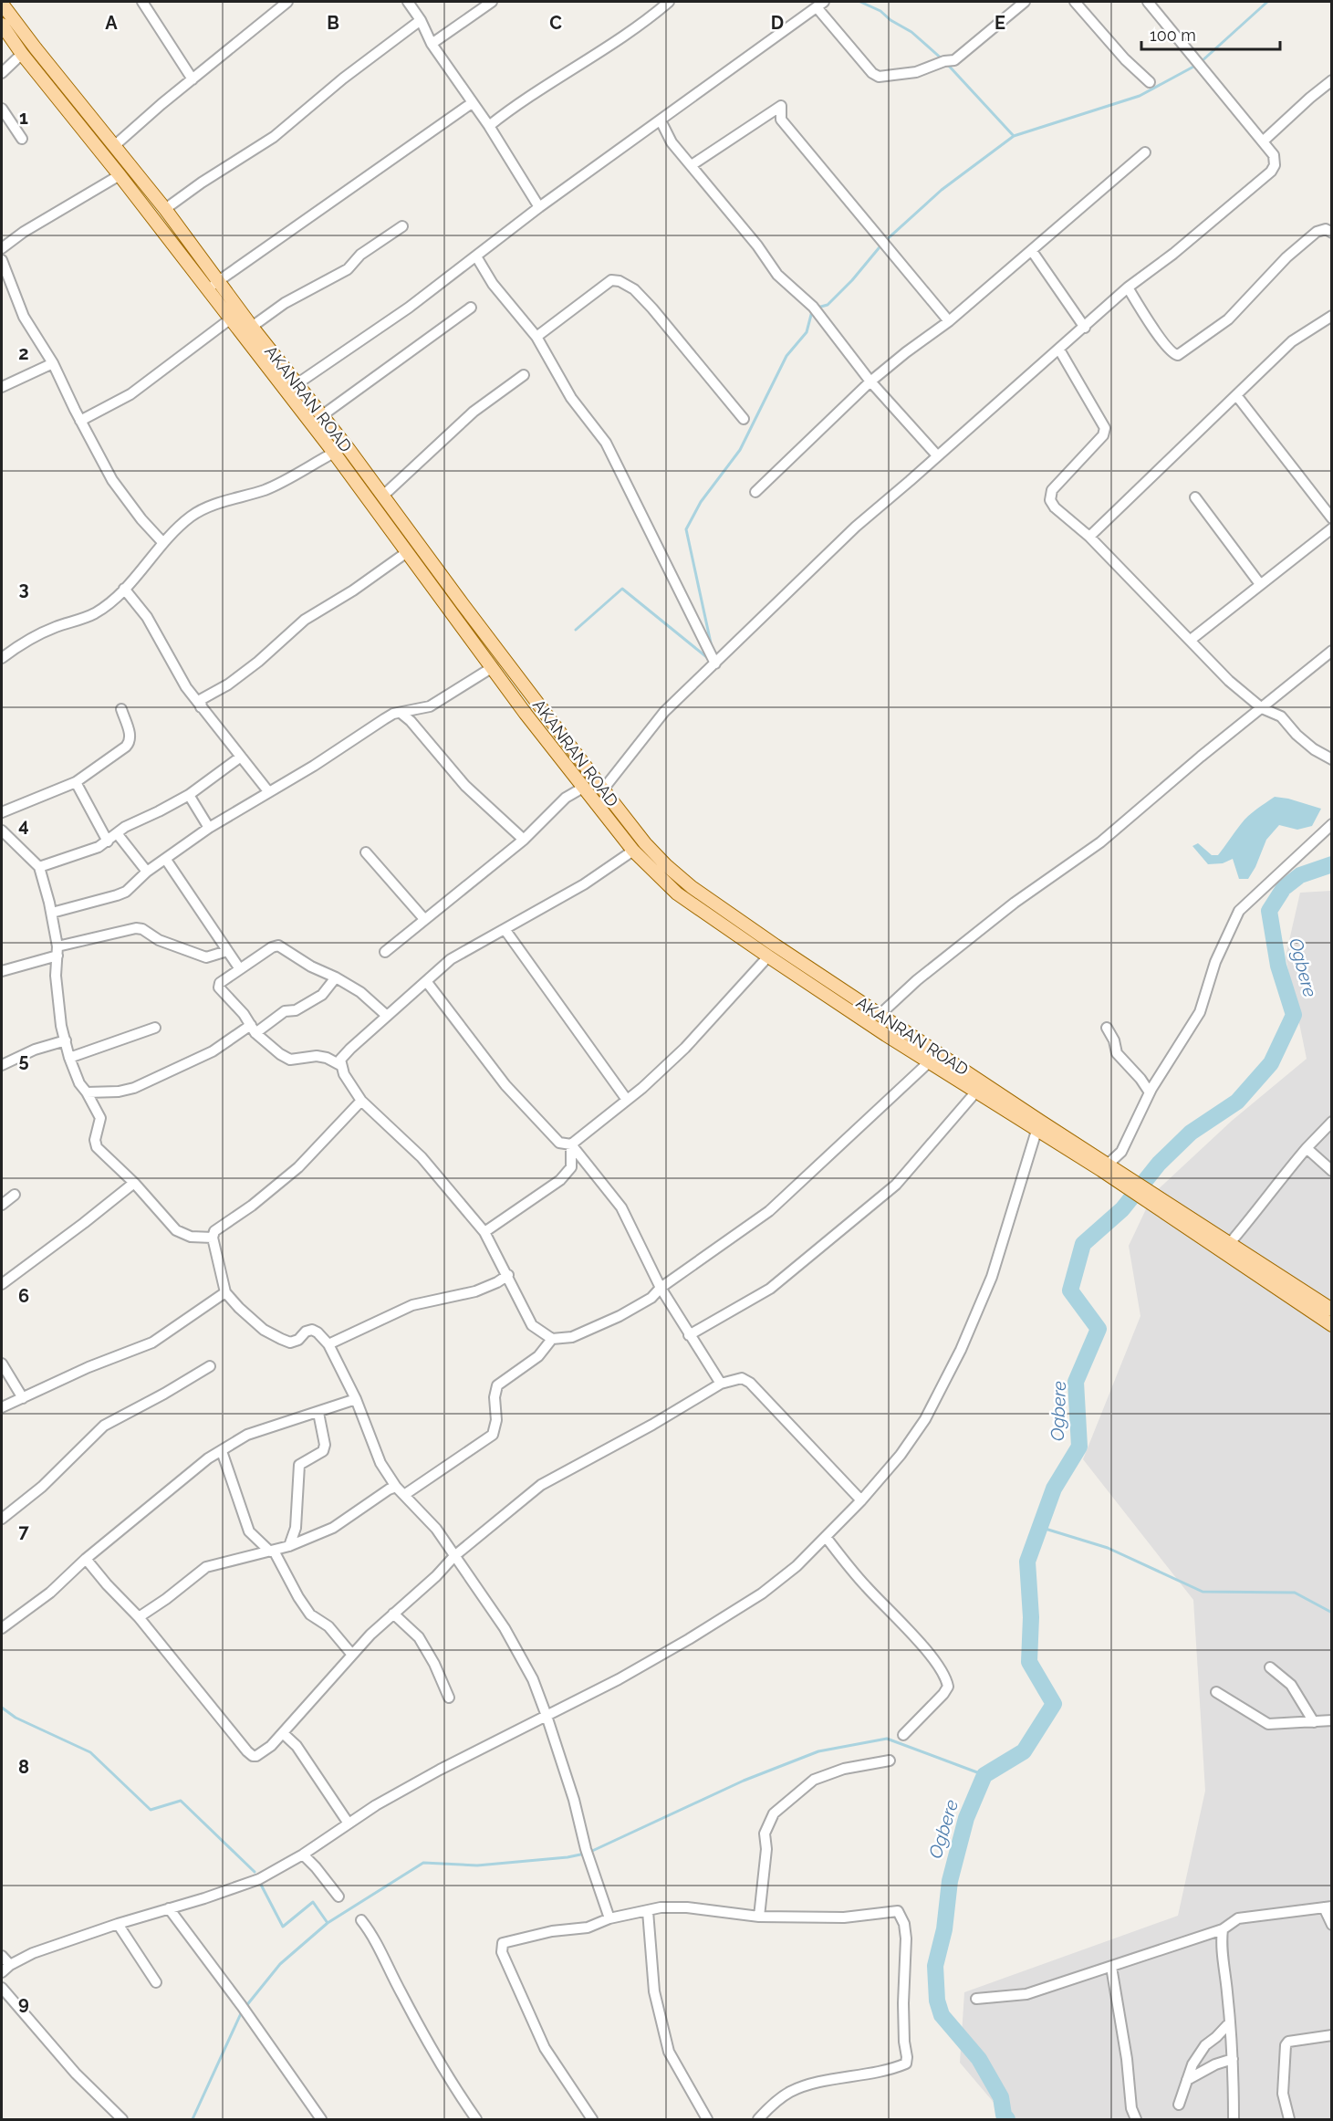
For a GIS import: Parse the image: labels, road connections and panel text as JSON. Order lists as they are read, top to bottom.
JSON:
{
  "streets": {
    "main road": ["AKANRAN ROAD"]
  },
  "water": ["Ogbere"],
  "scale_bar": "100 m",
  "grid": {
    "columns": [
      "A",
      "B",
      "C",
      "D",
      "E"
    ],
    "rows": [
      "1",
      "2",
      "3",
      "4",
      "5",
      "6",
      "7",
      "8",
      "9"
    ]
  }
}
